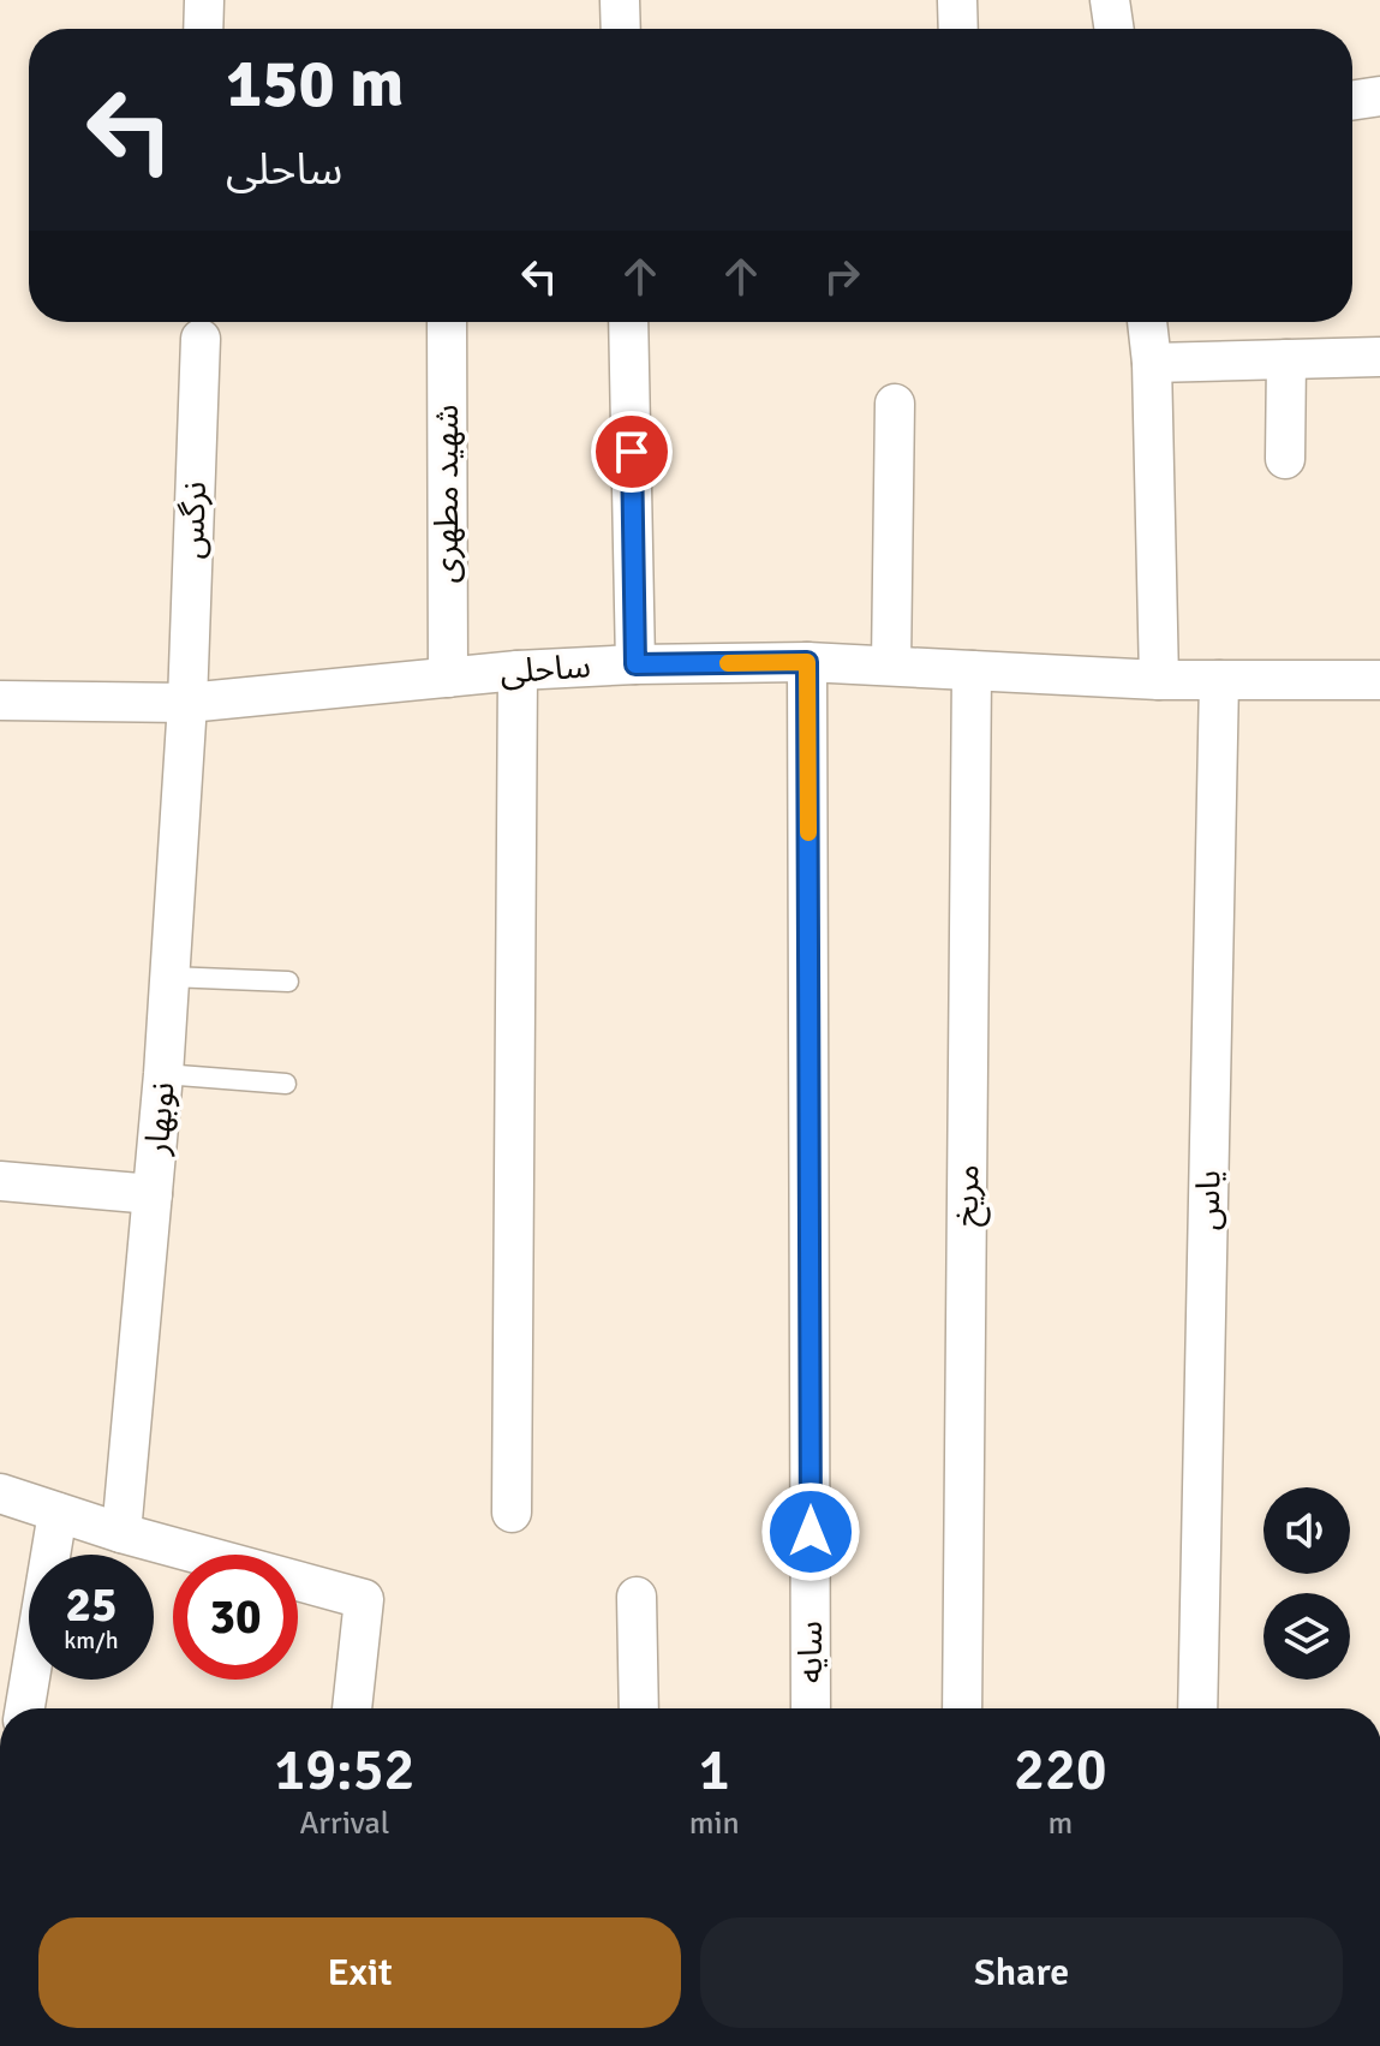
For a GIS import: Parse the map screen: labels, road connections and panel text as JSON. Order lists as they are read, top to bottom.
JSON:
{
  "streets": {
    "street": [
      "شهید مطهری",
      "نرگس",
      "ساحلی",
      "نوبهار",
      "مریخ",
      "یاس",
      "سایه"
    ]
  },
  "crossings": [
    ["شهید مطهری", "ساحلی"],
    ["نرگس", "ساحلی"],
    ["نرگس", "نوبهار"],
    ["ساحلی", "نوبهار"],
    ["ساحلی", "مریخ"],
    ["ساحلی", "یاس"],
    ["ساحلی", "سایه"]
  ],
  "page": {
    "turn": ["150 m", "ساحلی"],
    "speed": "25 km/h",
    "limit": "30",
    "eta": [
      "19:52",
      "Arrival",
      "1",
      "min",
      "220",
      "m"
    ],
    "buttons": ["Exit", "Share"]
  }
}
